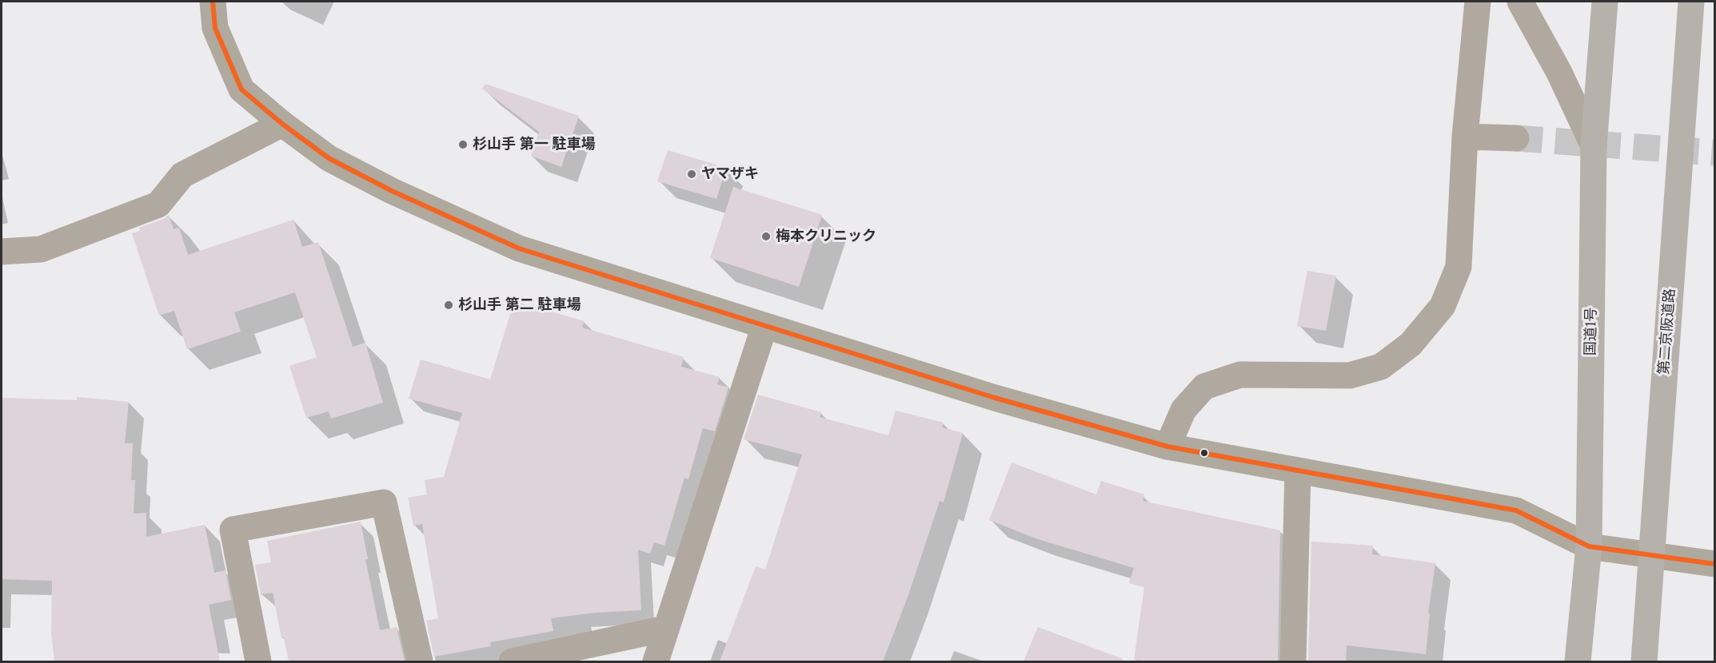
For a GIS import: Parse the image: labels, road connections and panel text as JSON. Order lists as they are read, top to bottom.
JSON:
{
  "streets": {
    "highway": ["国道1号", "第二京阪道路"]
  },
  "places": [
    "杉山手 第一 駐車場",
    "ヤマザキ",
    "梅本クリニック",
    "杉山手 第二 駐車場"
  ]
}
